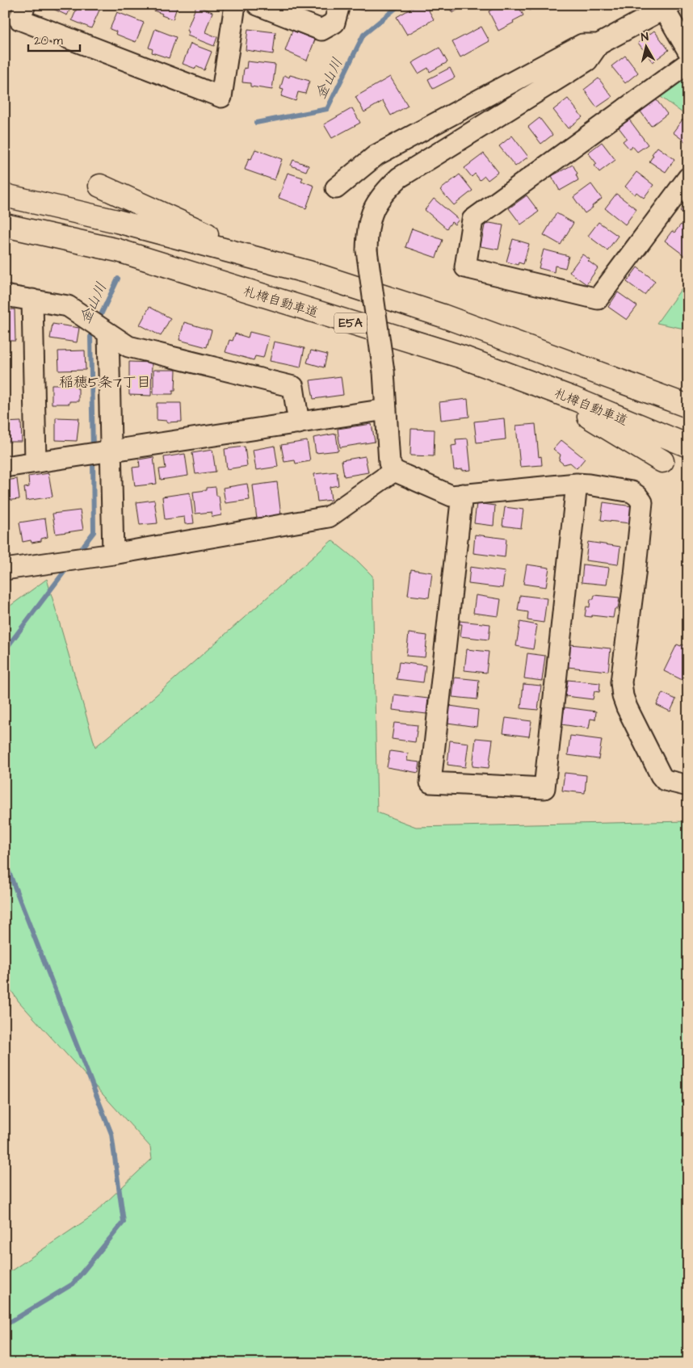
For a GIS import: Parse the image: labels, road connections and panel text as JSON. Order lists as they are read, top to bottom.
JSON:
{
  "streets": {
    "highway": ["札樽自動車道", "E5A"]
  },
  "districts": ["稲穂5条7丁目"],
  "water": ["金山川"],
  "scale_bar": "20 m",
  "north": "top"
}
